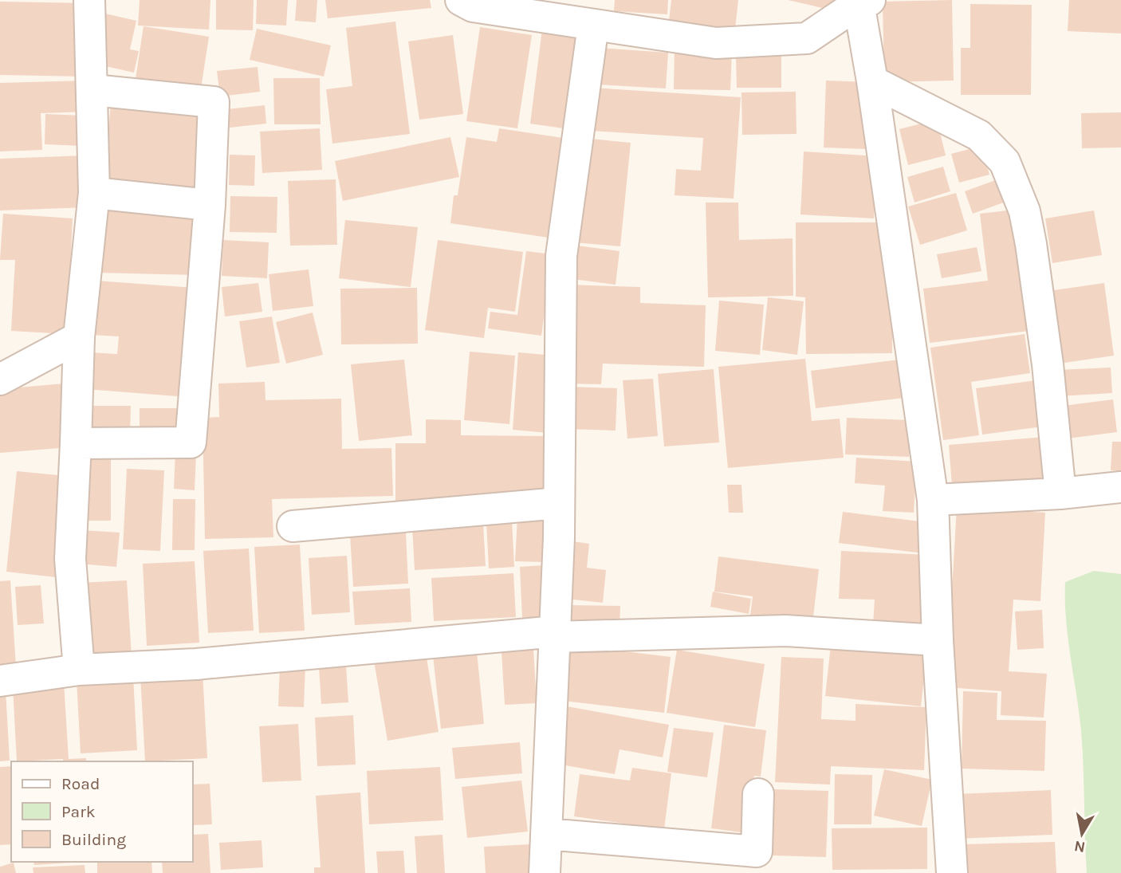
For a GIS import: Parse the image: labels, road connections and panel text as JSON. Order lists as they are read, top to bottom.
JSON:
{
  "legend": ["Road", "Park", "Building"],
  "north": "bottom"
}
